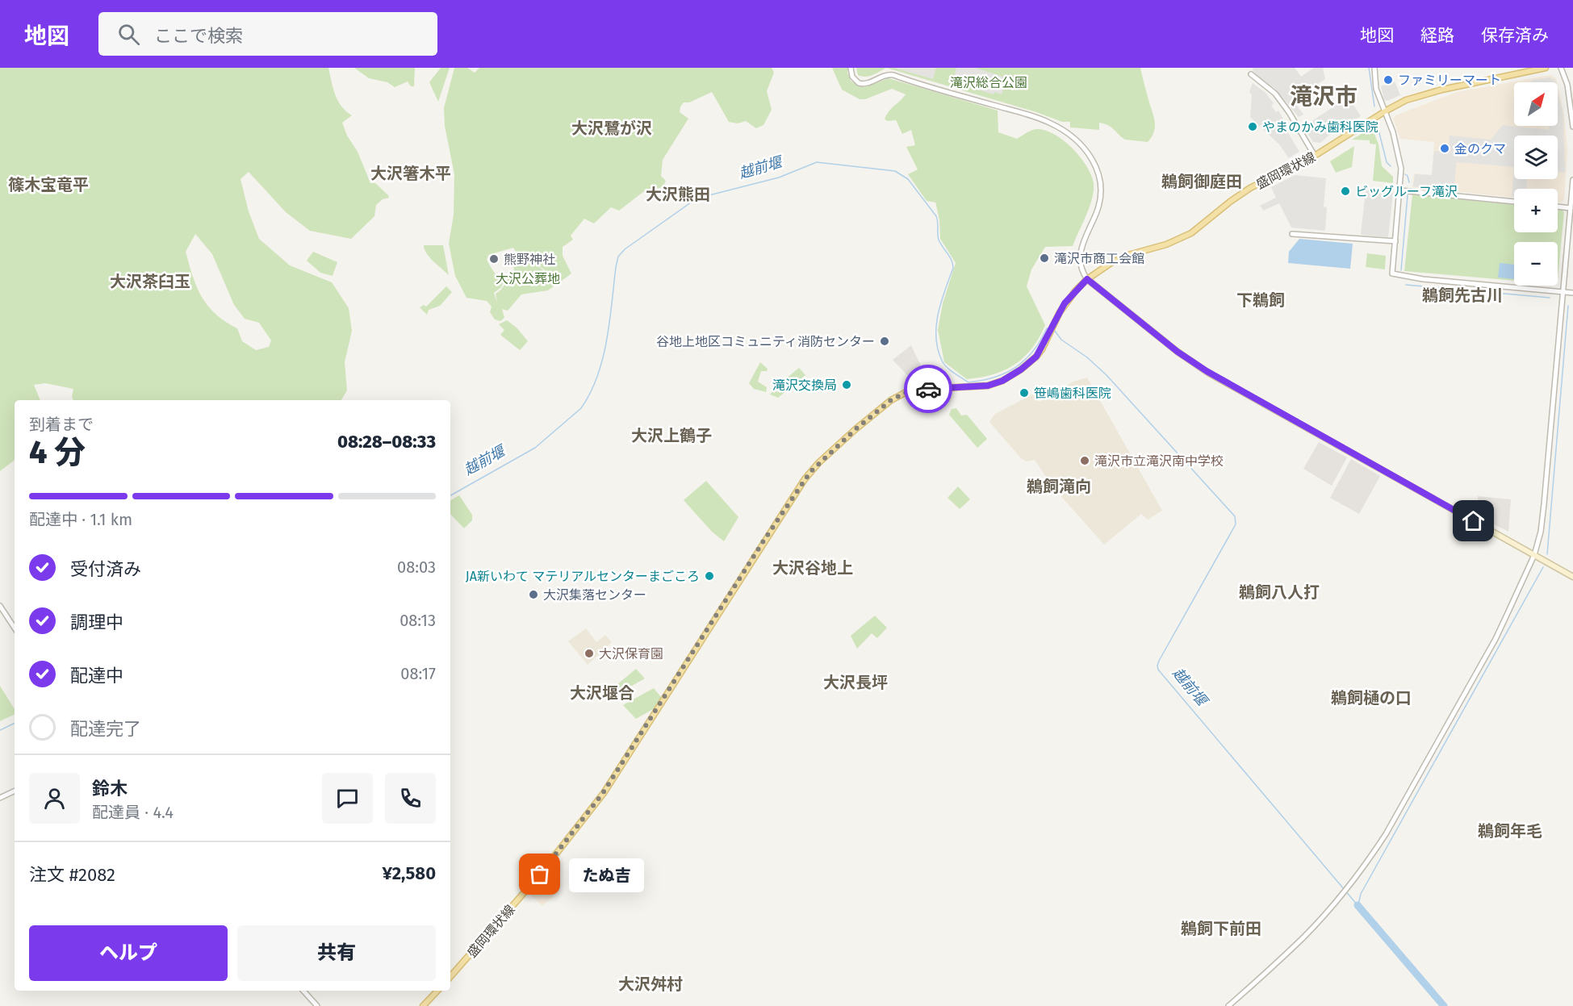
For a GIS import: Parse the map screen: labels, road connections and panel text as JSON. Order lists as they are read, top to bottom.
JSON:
{
  "streets": {
    "main road": ["盛岡環状線"]
  },
  "districts": [
    "滝沢市",
    "大沢鷺が沢",
    "大沢箸木平",
    "鵜飼御庭田",
    "篠木宝竜平",
    "大沢熊田",
    "大沢茶臼玉",
    "鵜飼先古川",
    "下鵜飼",
    "大沢上鶴子",
    "鵜飼滝向",
    "大沢谷地上",
    "鵜飼八人打",
    "大沢長坪",
    "大沢堰合",
    "鵜飼樋の口",
    "鵜飼年毛",
    "鵜飼下前田",
    "大沢舛村"
  ],
  "water": ["越前堰"],
  "parks": ["滝沢総合公園", "大沢公葬地"],
  "places": [
    "ファミリーマート",
    "やまのかみ歯科医院",
    "金のクマ",
    "ビッグルーフ滝沢",
    "滝沢市商工会館",
    "熊野神社",
    "谷地上地区コミュニティ消防センター",
    "滝沢交換局",
    "笹嶋歯科医院",
    "滝沢市立滝沢南中学校",
    "JA新いわて マテリアルセンターまごころ",
    "大沢集落センター",
    "大沢保育園",
    "たぬ吉"
  ],
  "north": "top right",
  "page": {
    "header": "地図",
    "search": "ここで検索",
    "nav": ["地図", "経路", "保存済み"],
    "map_buttons": ["+", "−"],
    "heading": ["4 分", "到着まで", "08:28–08:33"],
    "panel": [
      "鈴木",
      "配達員 · 4.4",
      "注文 #2082",
      "¥2,580"
    ],
    "bar": "配達中 · 1.1 km",
    "list": [
      ["受付済み", "08:03"],
      ["調理中", "08:13"],
      ["配達中", "08:17"],
      "配達完了"
    ],
    "bubble": "たぬ吉",
    "buttons": ["ヘルプ", "共有"]
  }
}
